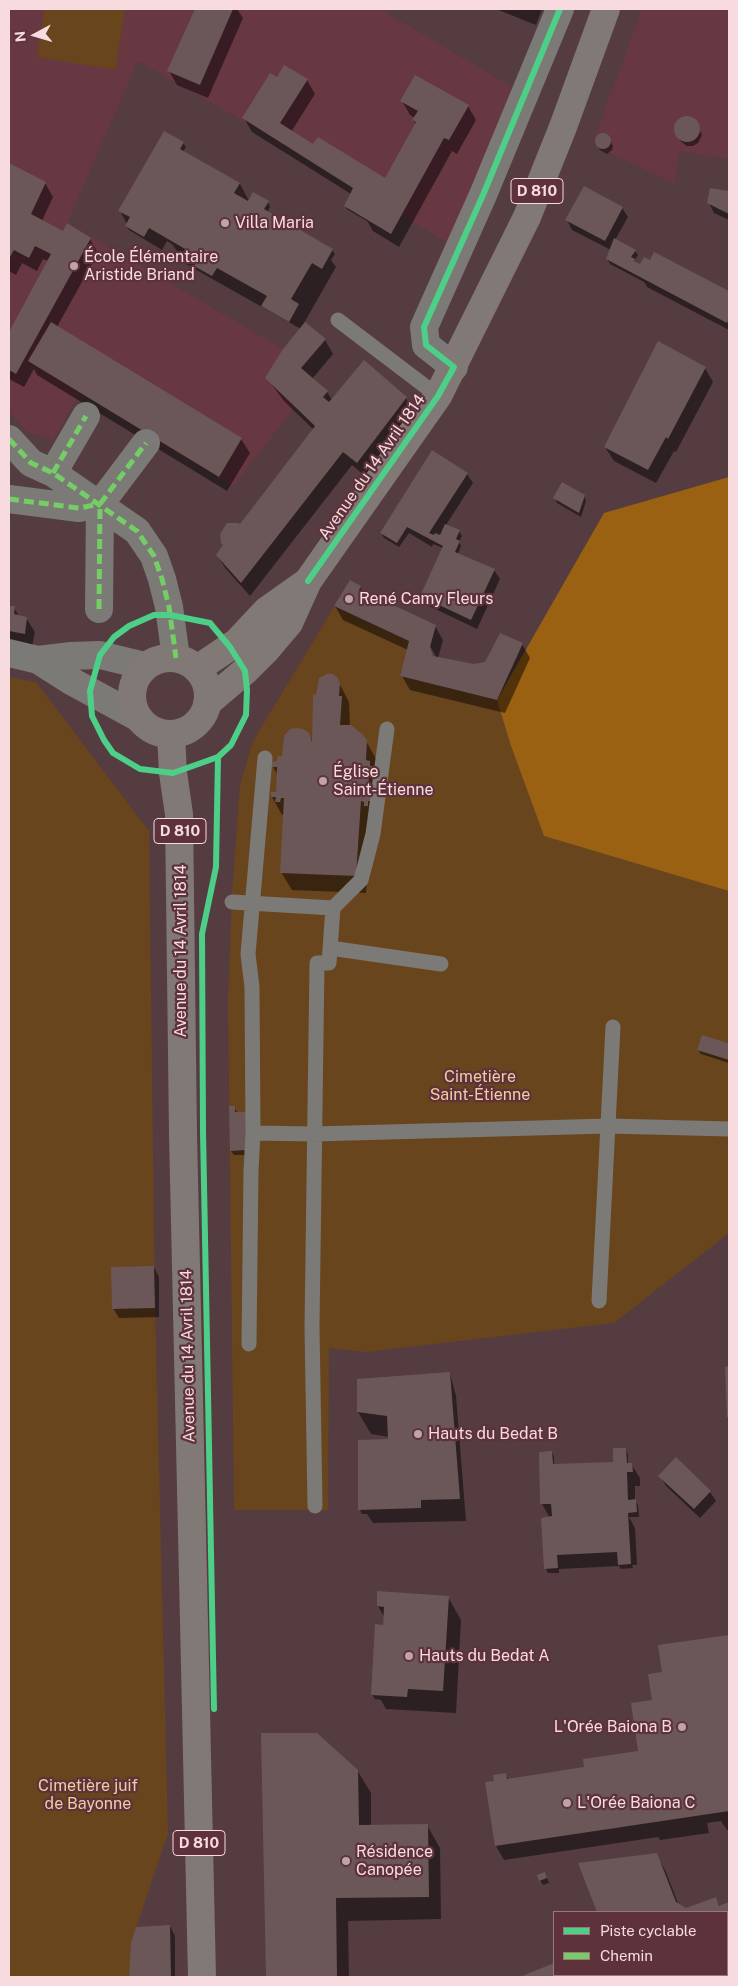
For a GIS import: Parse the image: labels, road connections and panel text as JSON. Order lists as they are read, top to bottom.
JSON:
{
  "streets": {
    "main road": ["D 810", "Avenue du 14 Avril 1814"]
  },
  "parks": ["Cimetière Saint-Étienne", "Cimetière juif de Bayonne"],
  "places": [
    "Villa Maria",
    "École Élémentaire Aristide Briand",
    "René Camy Fleurs",
    "Église Saint-Étienne",
    "Hauts du Bedat B",
    "Hauts du Bedat A",
    "L'Orée Baiona B",
    "L'Orée Baiona C",
    "Résidence Canopée"
  ],
  "legend": ["Piste cyclable", "Chemin"],
  "north": "left"
}
